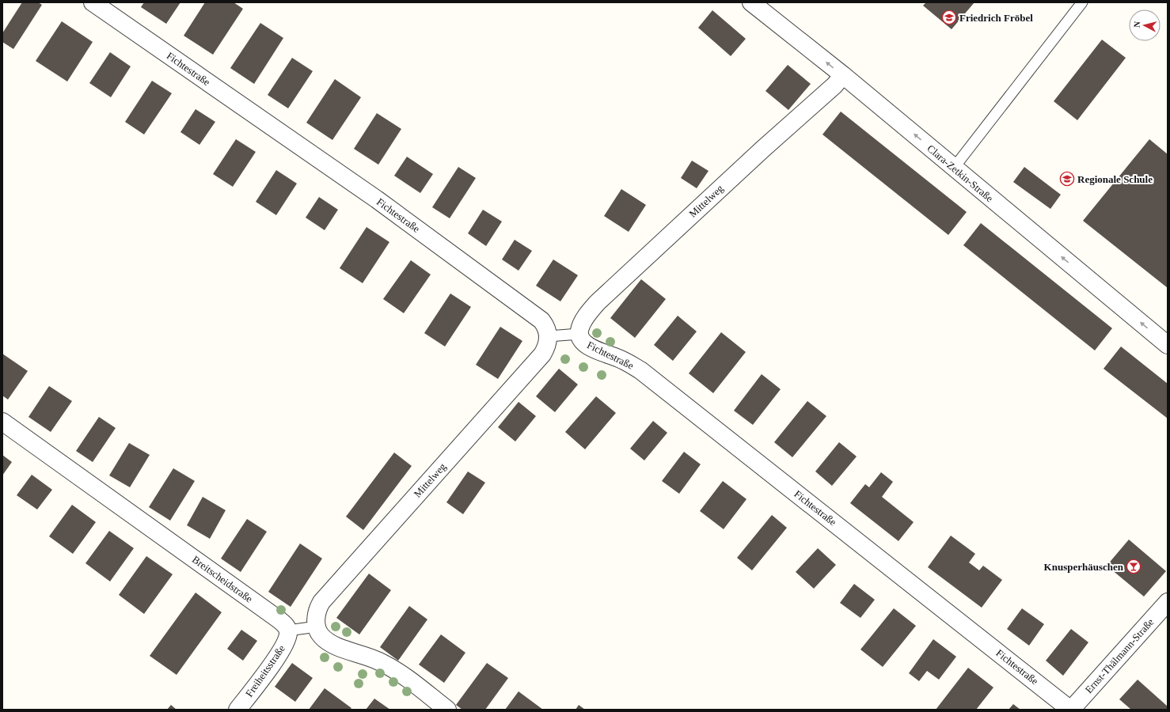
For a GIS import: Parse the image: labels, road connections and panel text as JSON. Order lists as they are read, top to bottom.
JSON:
{
  "streets": {
    "street": [
      "Fichtestraße",
      "Clara-Zetkin-Straße",
      "Mittelweg",
      "Breitscheidstraße",
      "Ernst-Thälmann-Straße",
      "Freiheitsstraße"
    ]
  },
  "crossings": [
    ["Fichtestraße", "Mittelweg"],
    ["Fichtestraße", "Ernst-Thälmann-Straße"],
    ["Clara-Zetkin-Straße", "Mittelweg"],
    ["Breitscheidstraße", "Freiheitsstraße"]
  ],
  "one_way": ["Clara-Zetkin-Straße"],
  "places": {
    "school or university": ["Friedrich Fröbel", "Regionale Schule"],
    "bar": ["Knusperhäuschen"]
  },
  "north": "left"
}
